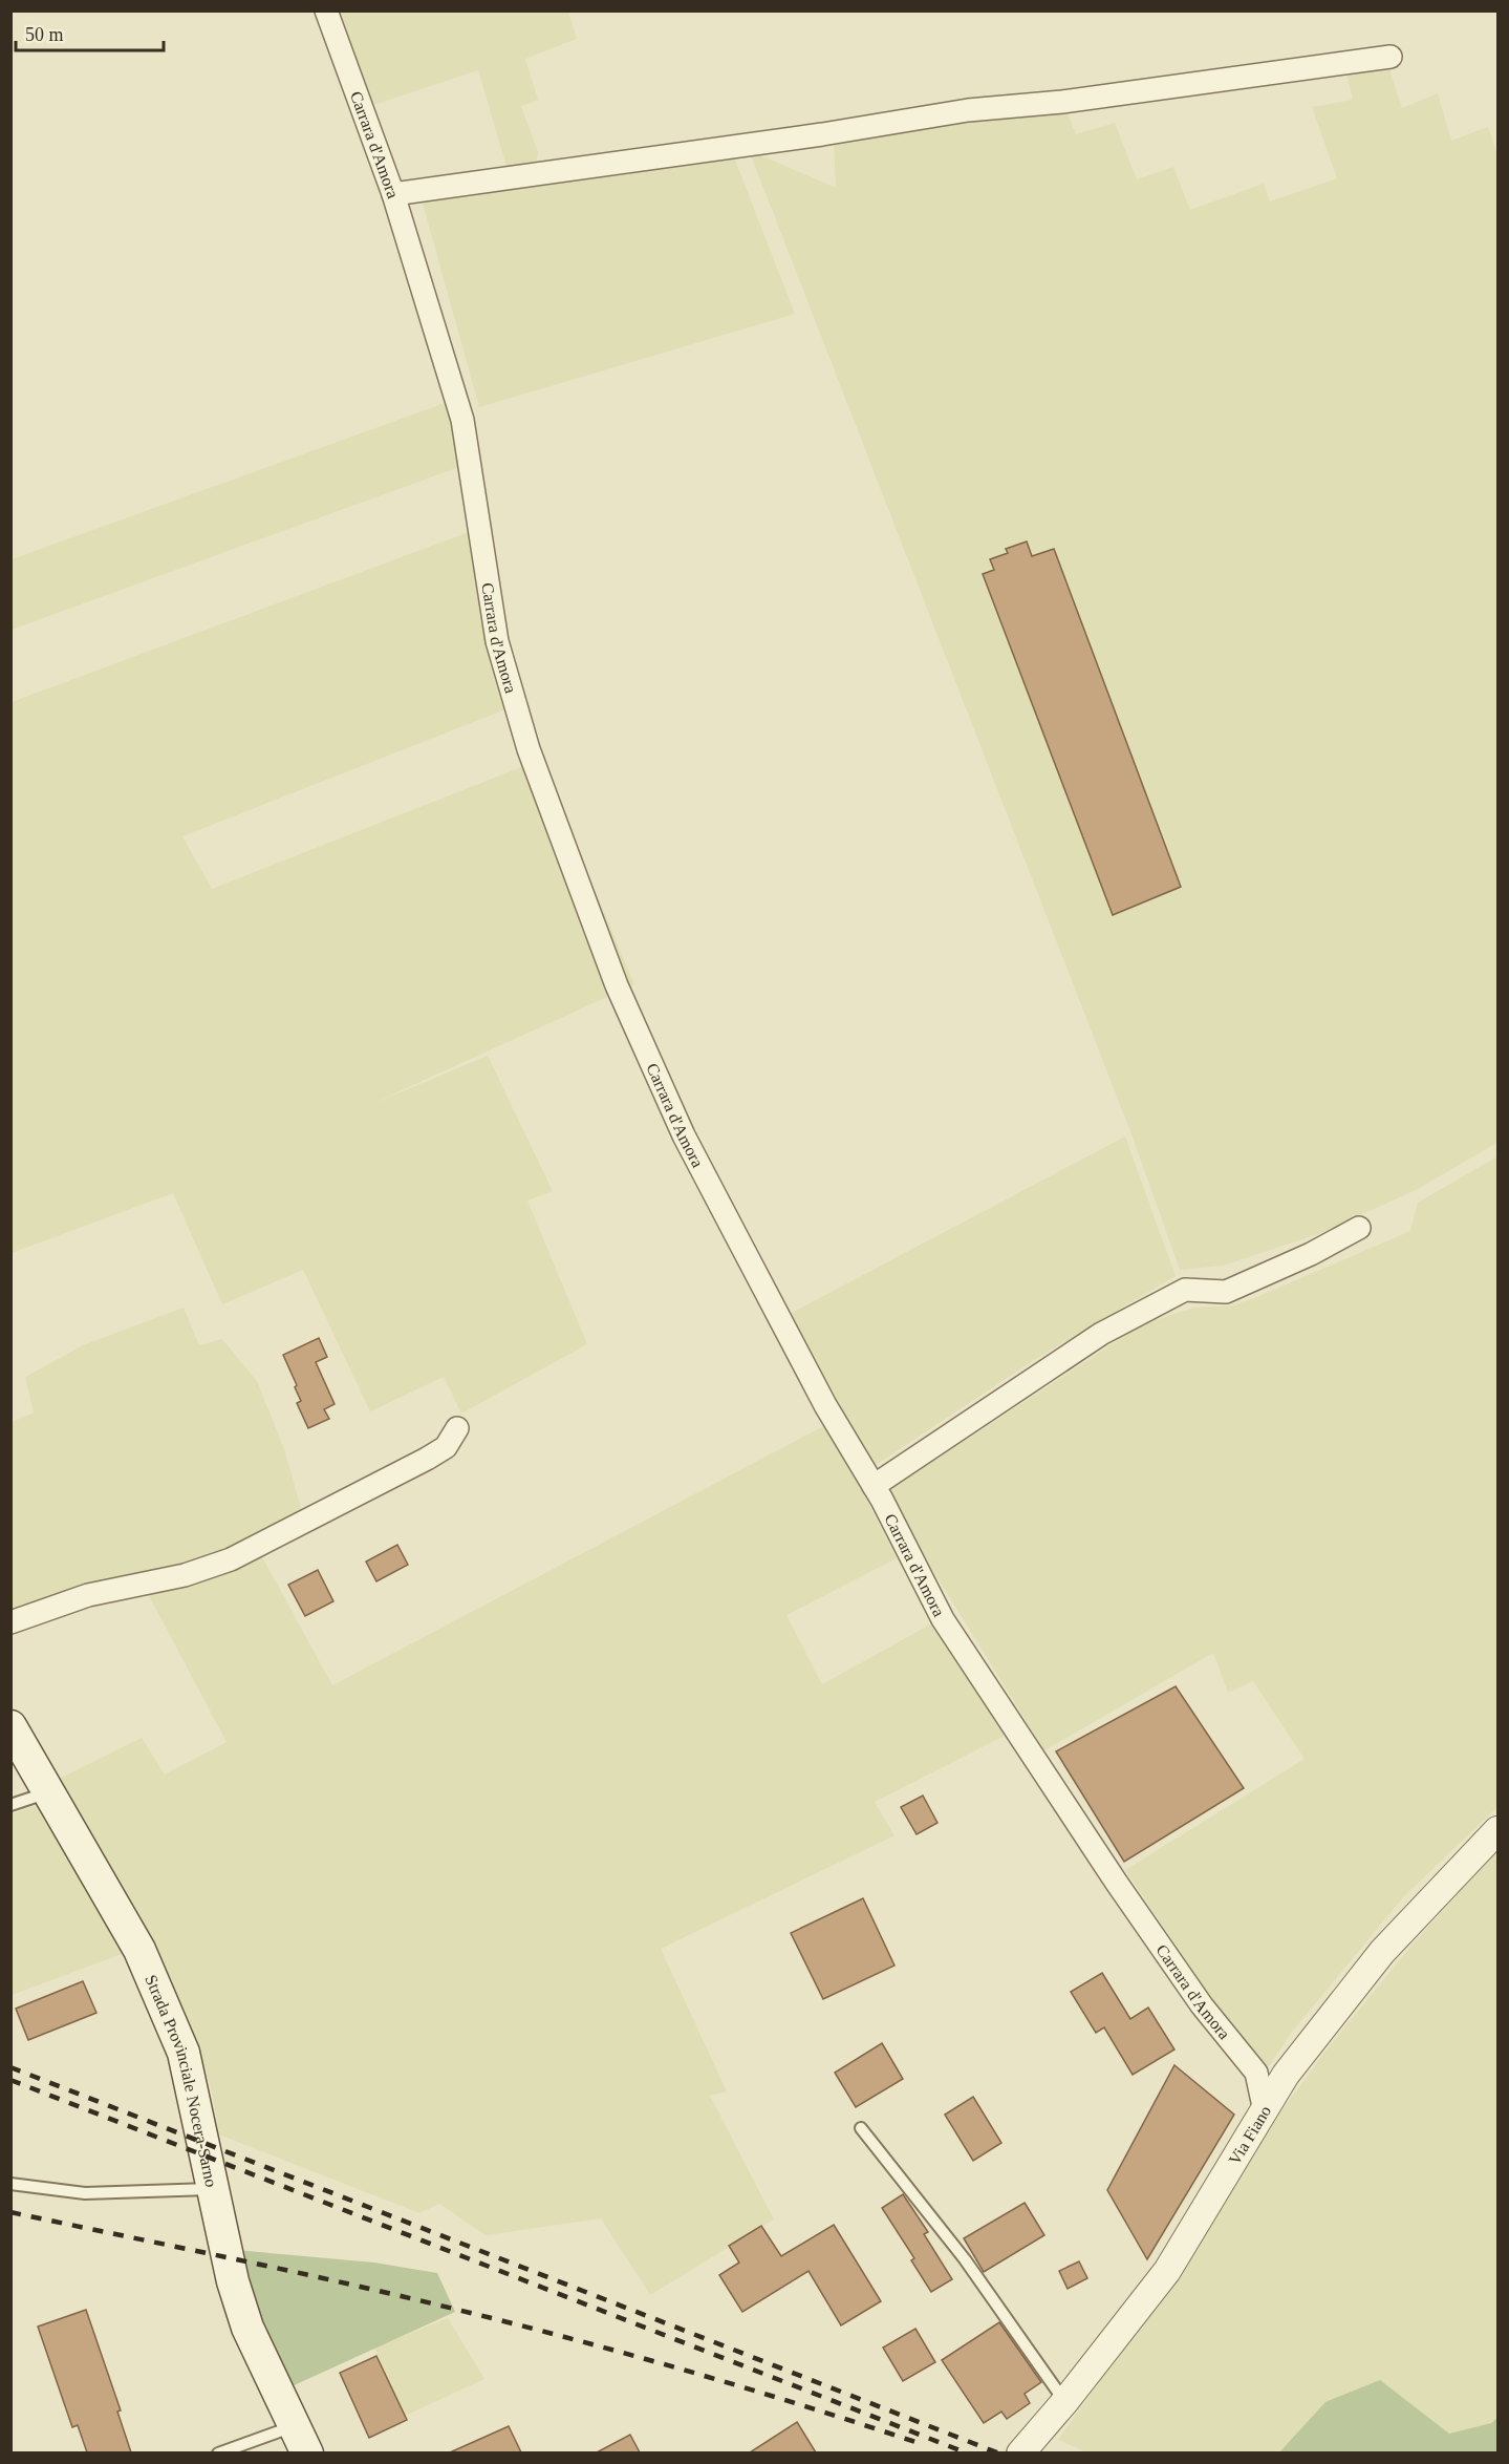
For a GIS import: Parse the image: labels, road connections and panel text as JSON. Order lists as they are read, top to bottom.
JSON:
{
  "streets": {
    "main road": ["Strada Provinciale Nocera-Sarno"],
    "street": ["Carrara d'Amora", "Via Fiano"]
  },
  "crossings": [
    ["Carrara d'Amora", "Via Fiano"]
  ],
  "scale_bar": "50 m"
}
